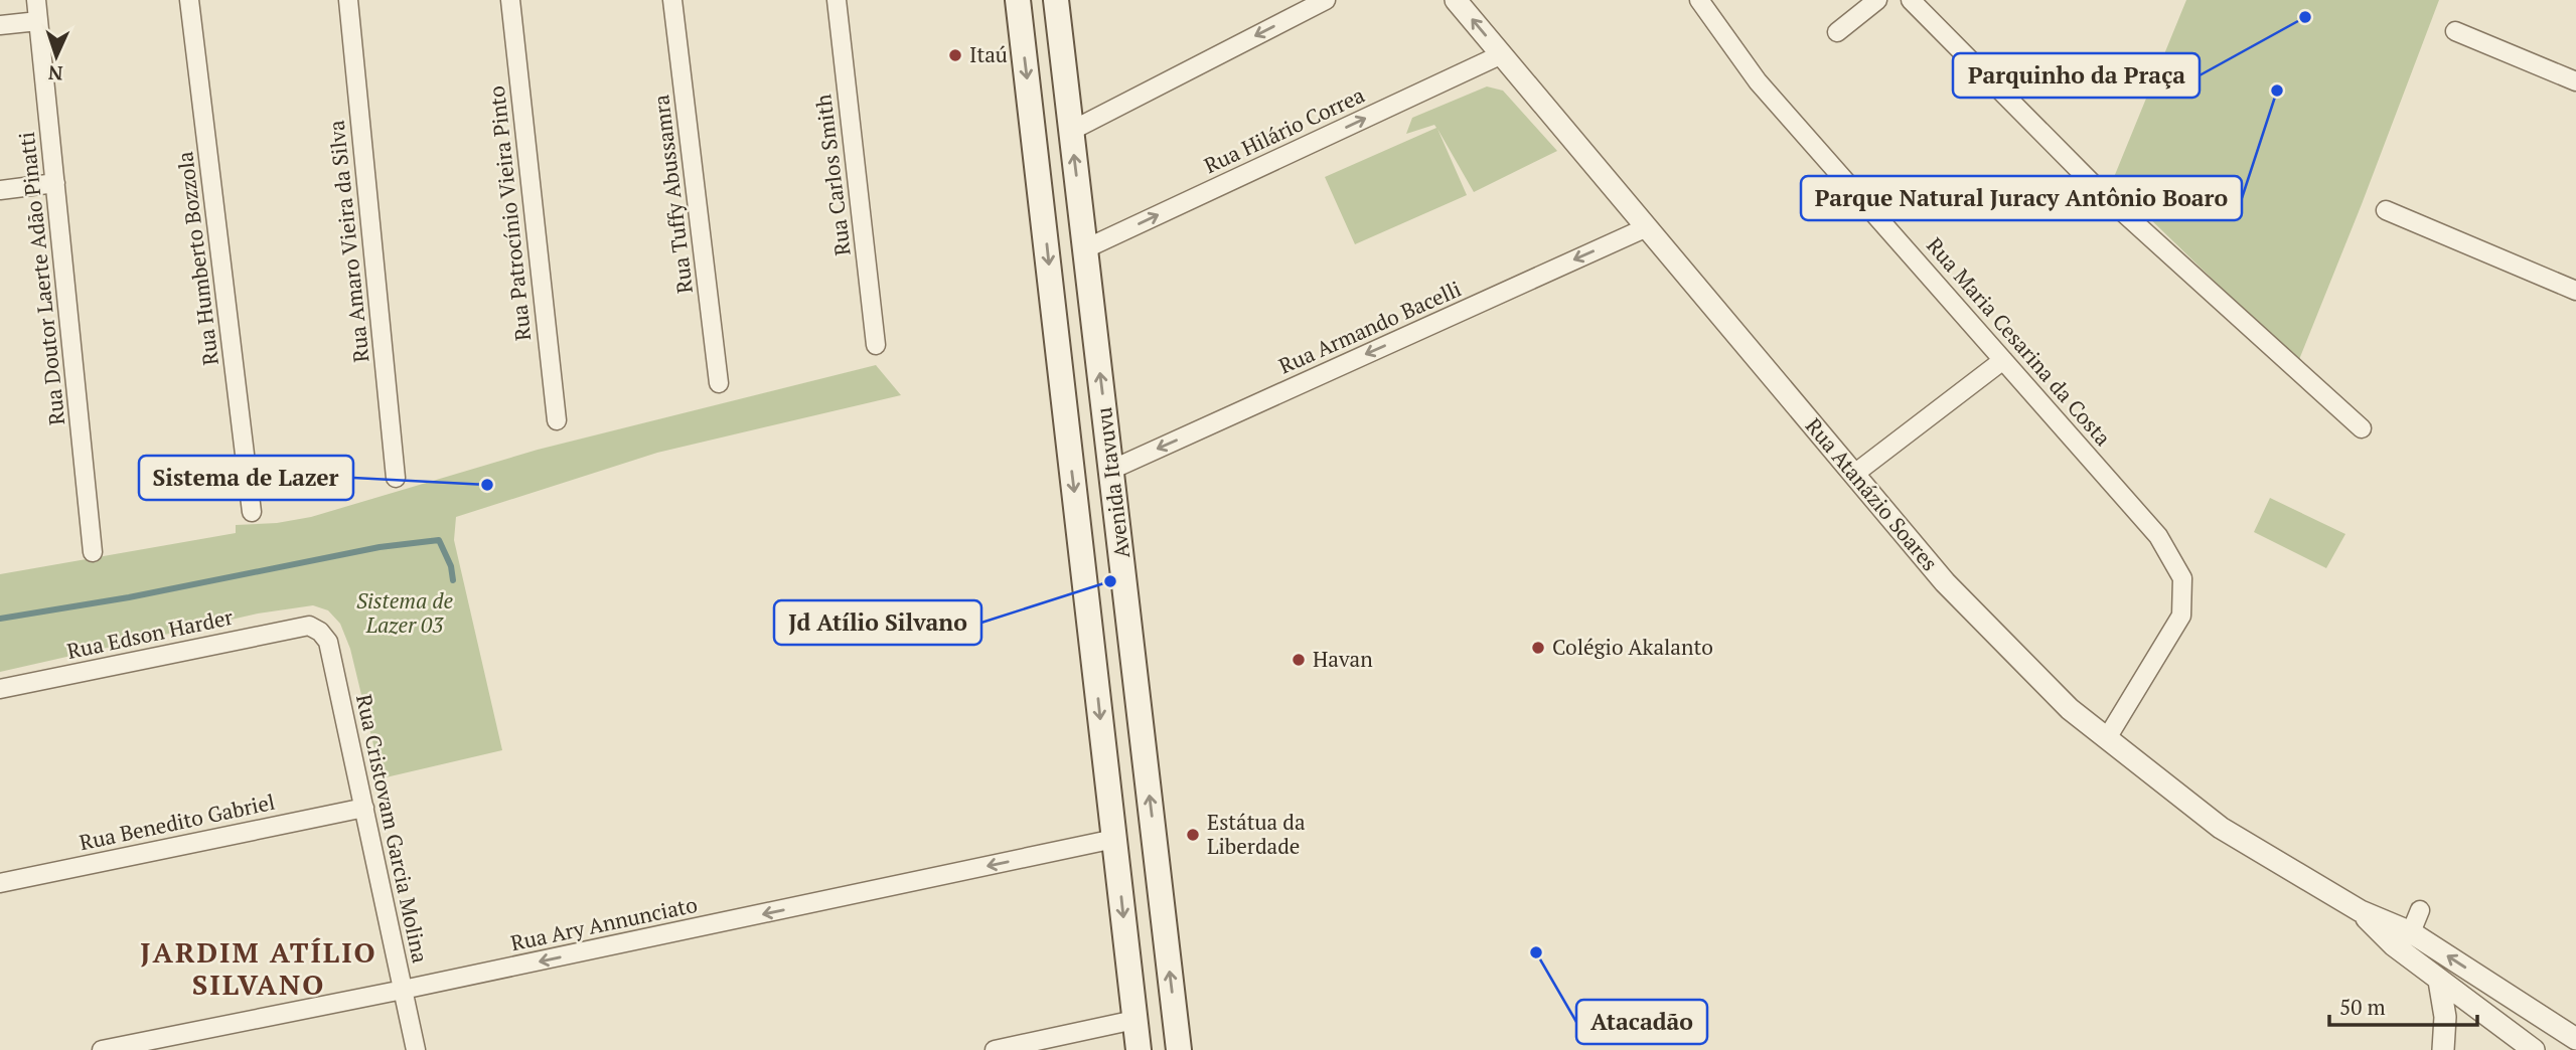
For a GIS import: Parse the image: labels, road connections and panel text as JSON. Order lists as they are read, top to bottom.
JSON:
{
  "streets": {
    "main road": ["Avenida Itavuvu"],
    "street": [
      "Rua Hilário Correa",
      "Rua Carlos Smith",
      "Rua Tuffy Abussamra",
      "Rua Patrocínio Vieira Pinto",
      "Rua Amaro Vieira da Silva",
      "Rua Humberto Bozzola",
      "Rua Doutor Laerte Adão Pinatti",
      "Rua Armando Bacelli",
      "Rua Maria Cesarina da Costa",
      "Rua Atanázio Soares",
      "Rua Edson Harder",
      "Rua Benedito Gabriel",
      "Rua Cristovam Garcia Molina",
      "Rua Ary Annunciato"
    ]
  },
  "crossings": [
    ["Rua Hilário Correa", "Avenida Itavuvu"],
    ["Rua Hilário Correa", "Rua Atanázio Soares"],
    ["Rua Armando Bacelli", "Avenida Itavuvu"],
    ["Rua Armando Bacelli", "Rua Atanázio Soares"],
    ["Rua Maria Cesarina da Costa", "Rua Atanázio Soares"],
    ["Avenida Itavuvu", "Rua Ary Annunciato"],
    ["Rua Edson Harder", "Rua Cristovam Garcia Molina"],
    ["Rua Benedito Gabriel", "Rua Cristovam Garcia Molina"],
    ["Rua Cristovam Garcia Molina", "Rua Ary Annunciato"]
  ],
  "one_way": ["Rua Armando Bacelli", "Rua Ary Annunciato"],
  "districts": ["JARDIM ATÍLIO SILVANO"],
  "parks": ["Sistema de Lazer 03"],
  "places": [
    "Parquinho da Praça",
    "Itaú",
    "Parque Natural Juracy Antônio Boaro",
    "Sistema de Lazer",
    "Jd Atílio Silvano",
    "Colégio Akalanto",
    "Havan",
    "Estátua da Liberdade",
    "Atacadão"
  ],
  "scale_bar": "50 m",
  "north": "bottom"
}
